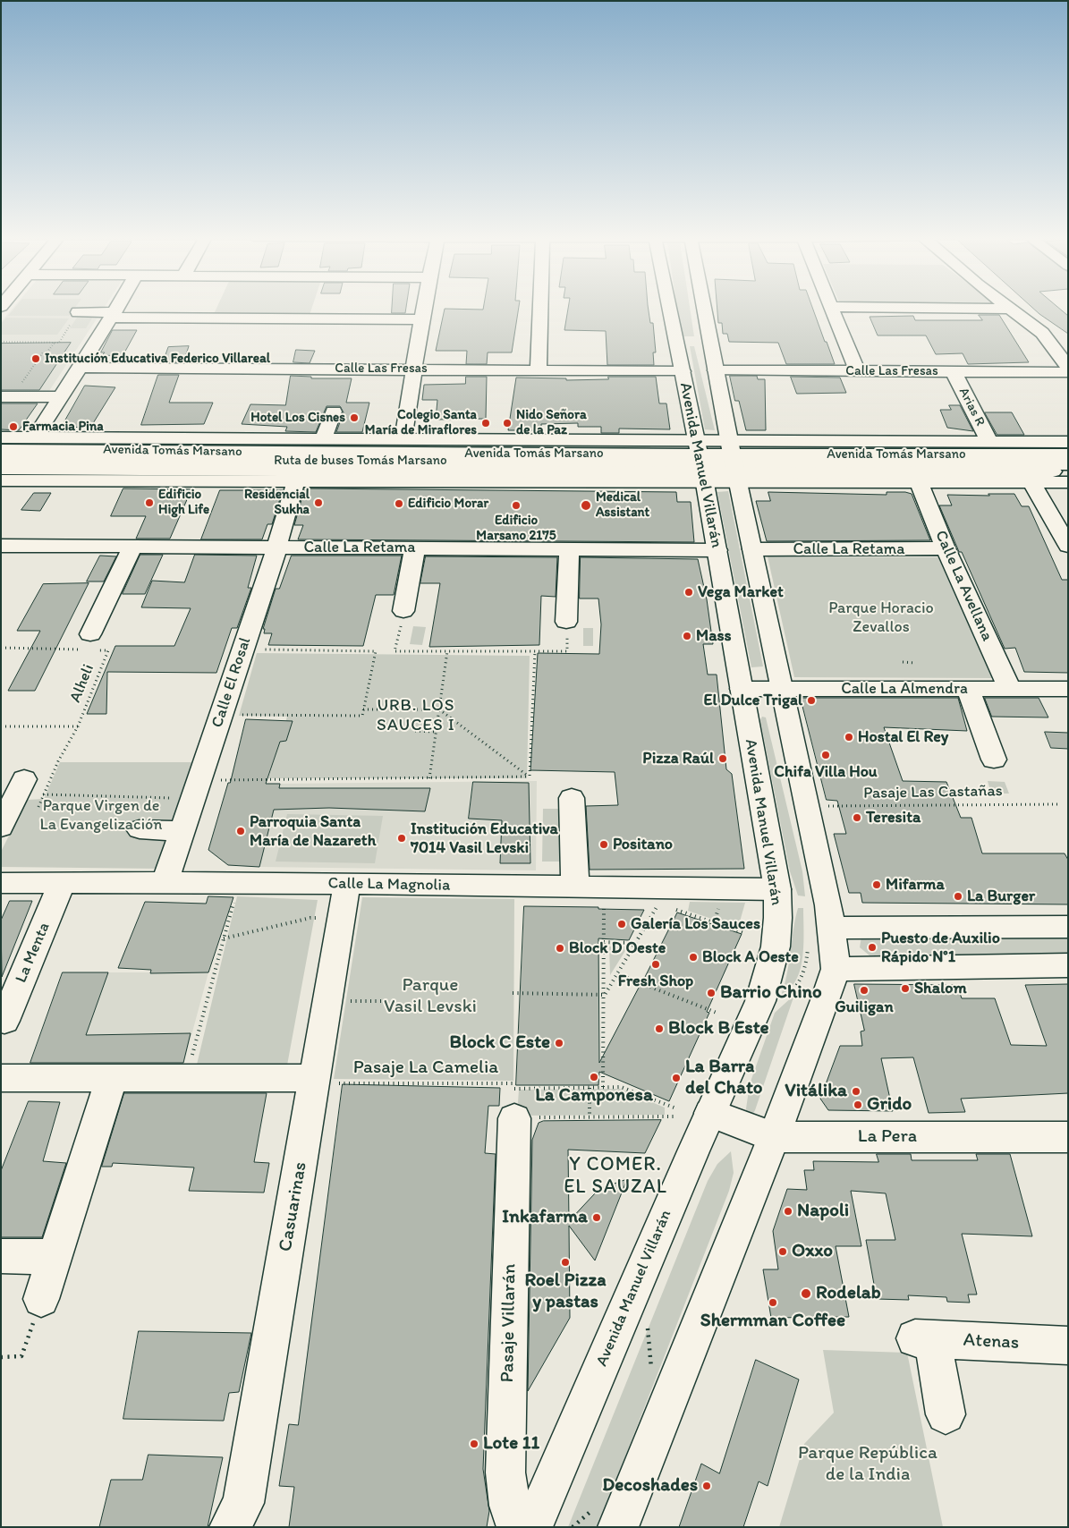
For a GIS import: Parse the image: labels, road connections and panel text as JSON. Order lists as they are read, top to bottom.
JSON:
{
  "streets": {
    "street": [
      "Calle Las Fresas",
      "Arias R",
      "Avenida Tomás Marsano",
      "Ruta de buses Tomás Marsano",
      "Avenida Manuel Villarán",
      "Calle La Retama",
      "Calle La Avellana",
      "Calle El Rosal",
      "Calle La Almendra",
      "Calle La Magnolia",
      "La Menta",
      "La Pera",
      "Casuarinas",
      "Pasaje Villarán",
      "Atenas"
    ],
    "path": ["Alheli", "Pasaje Las Castañas", "Pasaje La Camelia"]
  },
  "crossings": [
    ["Calle Las Fresas", "Arias R"],
    ["Calle Las Fresas", "Avenida Manuel Villarán"],
    ["Arias R", "Avenida Tomás Marsano"],
    ["Avenida Tomás Marsano", "Ruta de buses Tomás Marsano"],
    ["Avenida Tomás Marsano", "Avenida Manuel Villarán"],
    ["Avenida Tomás Marsano", "Calle La Avellana"],
    ["Avenida Tomás Marsano", "Calle El Rosal"],
    ["Ruta de buses Tomás Marsano", "Avenida Manuel Villarán"],
    ["Avenida Manuel Villarán", "Calle La Retama"],
    ["Avenida Manuel Villarán", "Calle La Almendra"],
    ["Avenida Manuel Villarán", "Pasaje Las Castañas"],
    ["Avenida Manuel Villarán", "Calle La Magnolia"],
    ["Avenida Manuel Villarán", "La Pera"],
    ["Calle La Retama", "Calle La Avellana"],
    ["Calle La Retama", "Calle El Rosal"],
    ["Calle La Avellana", "Calle La Almendra"],
    ["Calle El Rosal", "Calle La Magnolia"],
    ["Calle La Magnolia", "La Menta"],
    ["Calle La Magnolia", "Casuarinas"],
    ["Pasaje La Camelia", "Casuarinas"]
  ],
  "districts": ["URB. LOS SAUCES I", "Y COMER. EL SAUZAL"],
  "parks": [
    "Parque Horacio Zevallos",
    "Parque Virgen de La Evangelización",
    "Parque Vasil Levski",
    "Parque República de la India"
  ],
  "places": [
    "Institución Educativa Federico Villareal",
    "Hotel Los Cisnes",
    "Colegio Santa María de Miraflores",
    "Nido Señora de la Paz",
    "Farmacia Pina",
    "Edificio High Life",
    "Residencial Sukha",
    "Edificio Morar",
    "Edificio Marsano 2175",
    "Medical Assistant",
    "Vega Market",
    "Mass",
    "El Dulce Trigal",
    "Hostal El Rey",
    "Chifa Villa Hou",
    "Pizza Raúl",
    "Teresita",
    "Parroquia Santa María de Nazareth",
    "Institución Educativa 7014 Vasil Levski",
    "Positano",
    "Mifarma",
    "La Burger",
    "Galería Los Sauces",
    "Puesto de Auxilio Rápido N°1",
    "Block D Oeste",
    "Block A Oeste",
    "Fresh Shop",
    "Shalom",
    "Guiligan",
    "Barrio Chino",
    "Block B Este",
    "Block C Este",
    "La Camponesa",
    "La Barra del Chato",
    "Vitálika",
    "Grido",
    "Napoli",
    "Inkafarma",
    "Oxxo",
    "Roel Pizza y pastas",
    "Rodelab",
    "Shermman Coffee",
    "Lote 11",
    "Decoshades"
  ]
}
